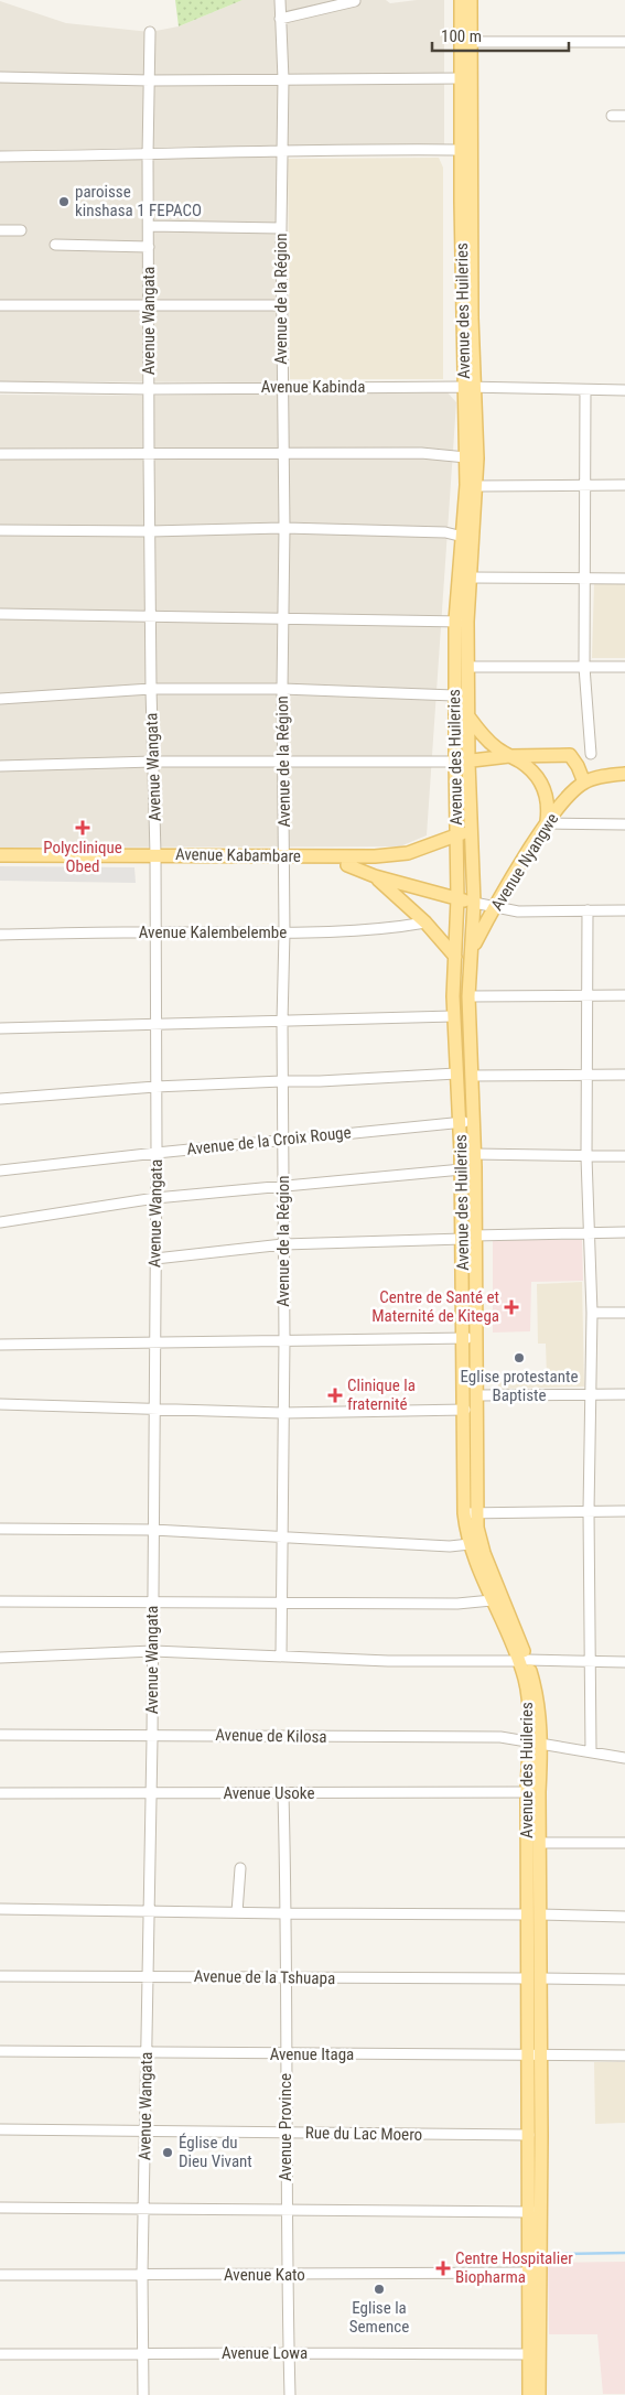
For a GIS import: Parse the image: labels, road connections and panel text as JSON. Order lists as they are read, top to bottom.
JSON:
{
  "streets": {
    "main road": ["Avenue des Huileries", "Avenue Kabambare", "Avenue Nyangwe"],
    "street": [
      "Avenue de la Région",
      "Avenue Wangata",
      "Avenue Kabinda",
      "Avenue Kalembelembe",
      "Avenue de la Croix Rouge",
      "Avenue de Kilosa",
      "Avenue Usoke",
      "Avenue de la Tshuapa",
      "Avenue Itaga",
      "Avenue Province",
      "Rue du Lac Moero",
      "Avenue Kato",
      "Avenue Lowa"
    ]
  },
  "crossings": [
    ["Avenue de la Région", "Avenue Kabinda"],
    ["Avenue de la Région", "Avenue Kabambare"],
    ["Avenue de la Région", "Avenue Kalembelembe"],
    ["Avenue de la Région", "Avenue de la Croix Rouge"],
    ["Avenue des Huileries", "Avenue Kabinda"],
    ["Avenue des Huileries", "Avenue Kabambare"],
    ["Avenue des Huileries", "Avenue Nyangwe"],
    ["Avenue des Huileries", "Avenue de la Croix Rouge"],
    ["Avenue des Huileries", "Avenue de Kilosa"],
    ["Avenue des Huileries", "Avenue Usoke"],
    ["Avenue des Huileries", "Avenue de la Tshuapa"],
    ["Avenue des Huileries", "Avenue Itaga"],
    ["Avenue des Huileries", "Rue du Lac Moero"],
    ["Avenue des Huileries", "Avenue Kato"],
    ["Avenue des Huileries", "Avenue Lowa"],
    ["Avenue Wangata", "Avenue Kabinda"],
    ["Avenue Wangata", "Avenue Kabambare"],
    ["Avenue Wangata", "Avenue Kalembelembe"],
    ["Avenue Wangata", "Avenue de la Croix Rouge"],
    ["Avenue Wangata", "Avenue de Kilosa"],
    ["Avenue Wangata", "Avenue Usoke"],
    ["Avenue Wangata", "Avenue de la Tshuapa"],
    ["Avenue Wangata", "Avenue Itaga"],
    ["Avenue Wangata", "Rue du Lac Moero"],
    ["Avenue Wangata", "Avenue Kato"],
    ["Avenue Wangata", "Avenue Lowa"],
    ["Avenue Usoke", "Avenue Province"],
    ["Avenue de la Tshuapa", "Avenue Province"],
    ["Avenue Itaga", "Avenue Province"],
    ["Avenue Province", "Rue du Lac Moero"],
    ["Avenue Province", "Avenue Kato"],
    ["Avenue Province", "Avenue Lowa"]
  ],
  "places": {
    "other": [
      "paroisse kinshasa 1 FEPACO",
      "Eglise protestante Baptiste",
      "Église du Dieu Vivant",
      "Eglise la Semence"
    ],
    "health": [
      "Polyclinique Obed",
      "Centre de Santé et Maternité de Kitega",
      "Clinique la fraternité",
      "Centre Hospitalier Biopharma"
    ]
  },
  "scale_bar": "100 m"
}
